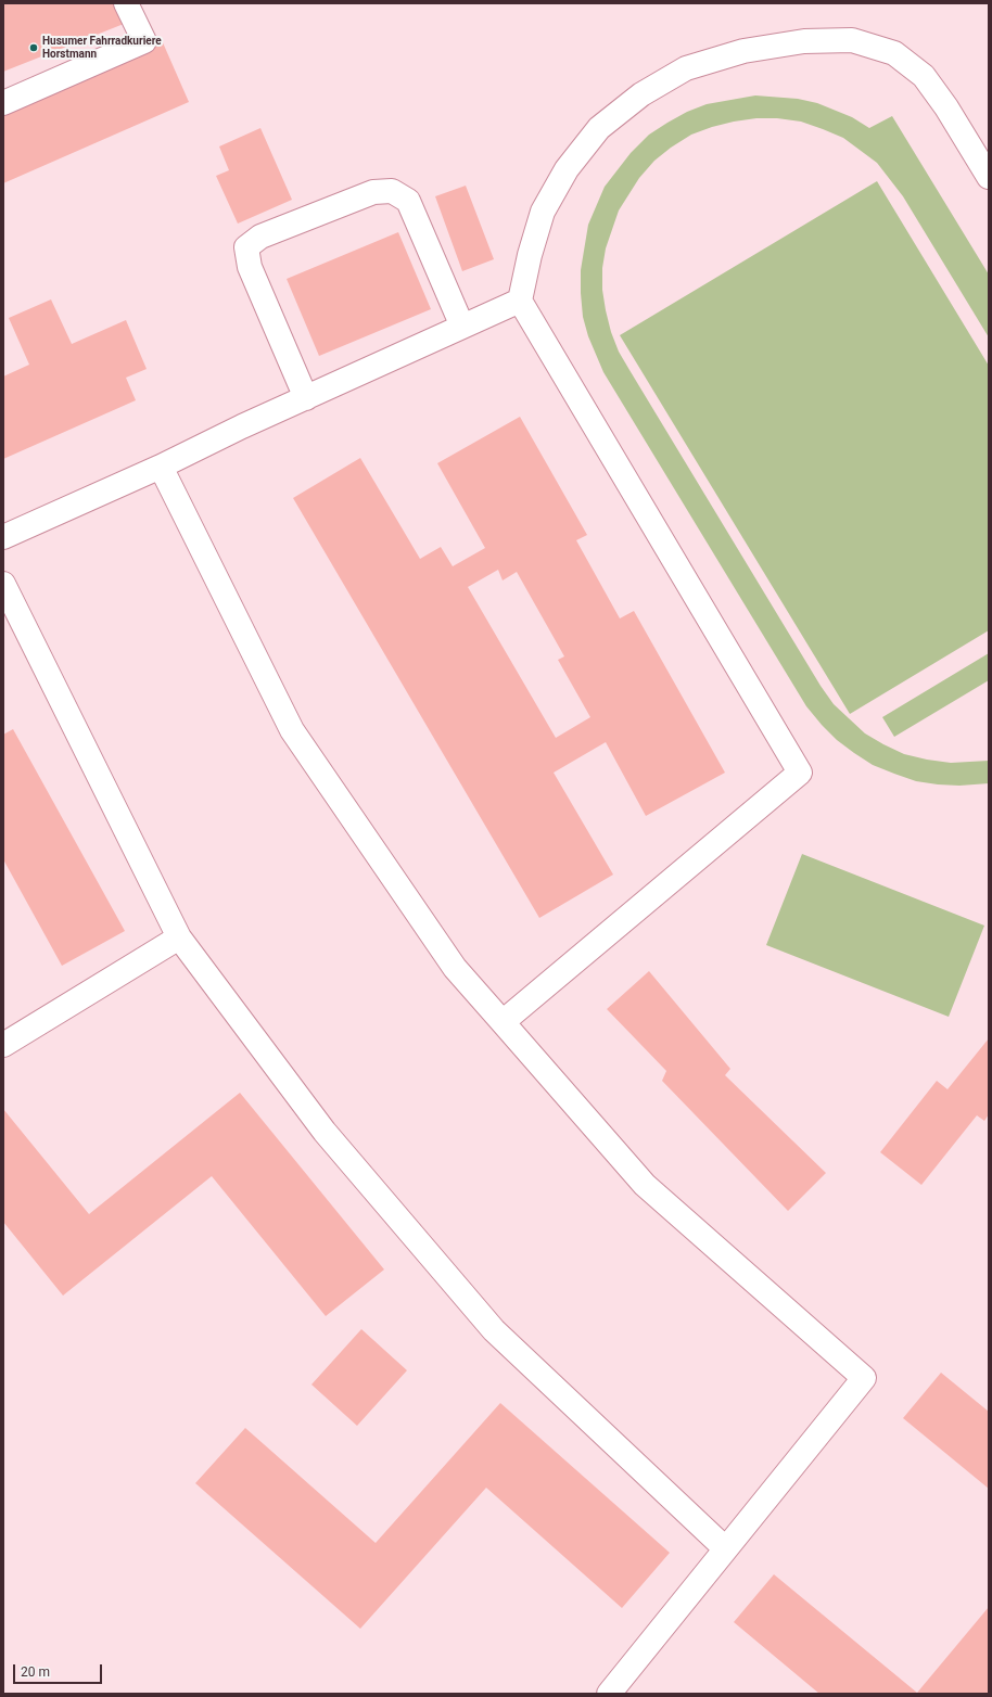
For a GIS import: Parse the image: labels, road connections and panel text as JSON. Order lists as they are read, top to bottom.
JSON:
{
  "places": ["Husumer Fahrradkuriere Horstmann"],
  "scale_bar": "20 m"
}
